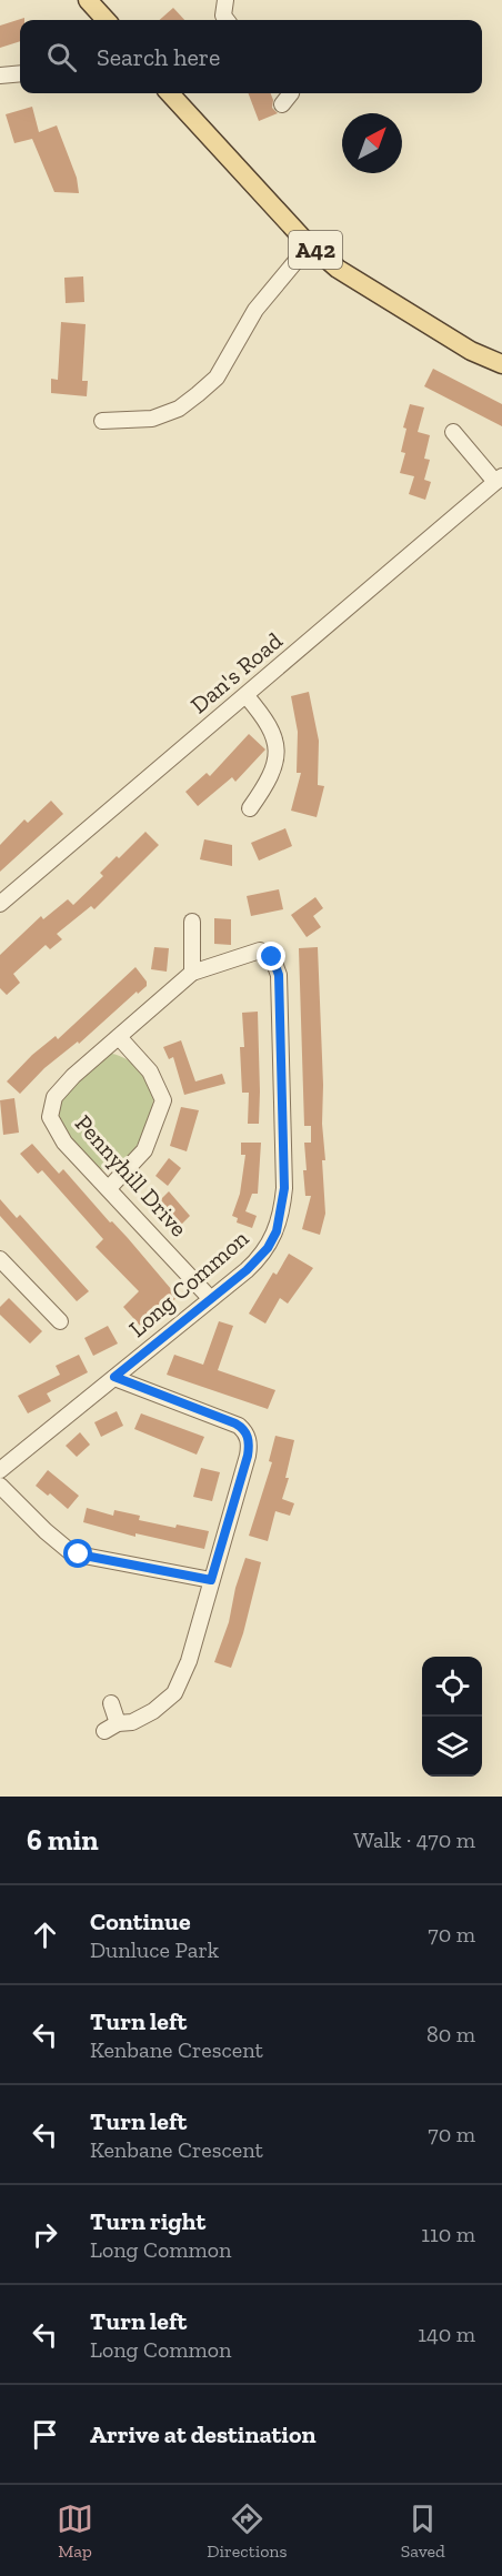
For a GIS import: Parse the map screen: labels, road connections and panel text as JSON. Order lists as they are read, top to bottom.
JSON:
{
  "streets": {
    "main road": ["A42"],
    "street": ["Dan's Road", "Pennyhill Drive", "Long Common"]
  },
  "crossings": [
    ["Pennyhill Drive", "Long Common"]
  ],
  "north": "top right",
  "page": {
    "search": "Search here",
    "heading": ["6 min", "Walk · 470 m"],
    "list": [
      ["Continue", "Dunluce Park", "70 m"],
      ["Turn left", "Kenbane Crescent", "80 m"],
      ["Turn left", "Kenbane Crescent", "70 m"],
      ["Turn right", "Long Common", "110 m"],
      ["Turn left", "Long Common", "140 m"],
      "Arrive at destination"
    ],
    "nav": ["Map", "Directions", "Saved"]
  }
}
